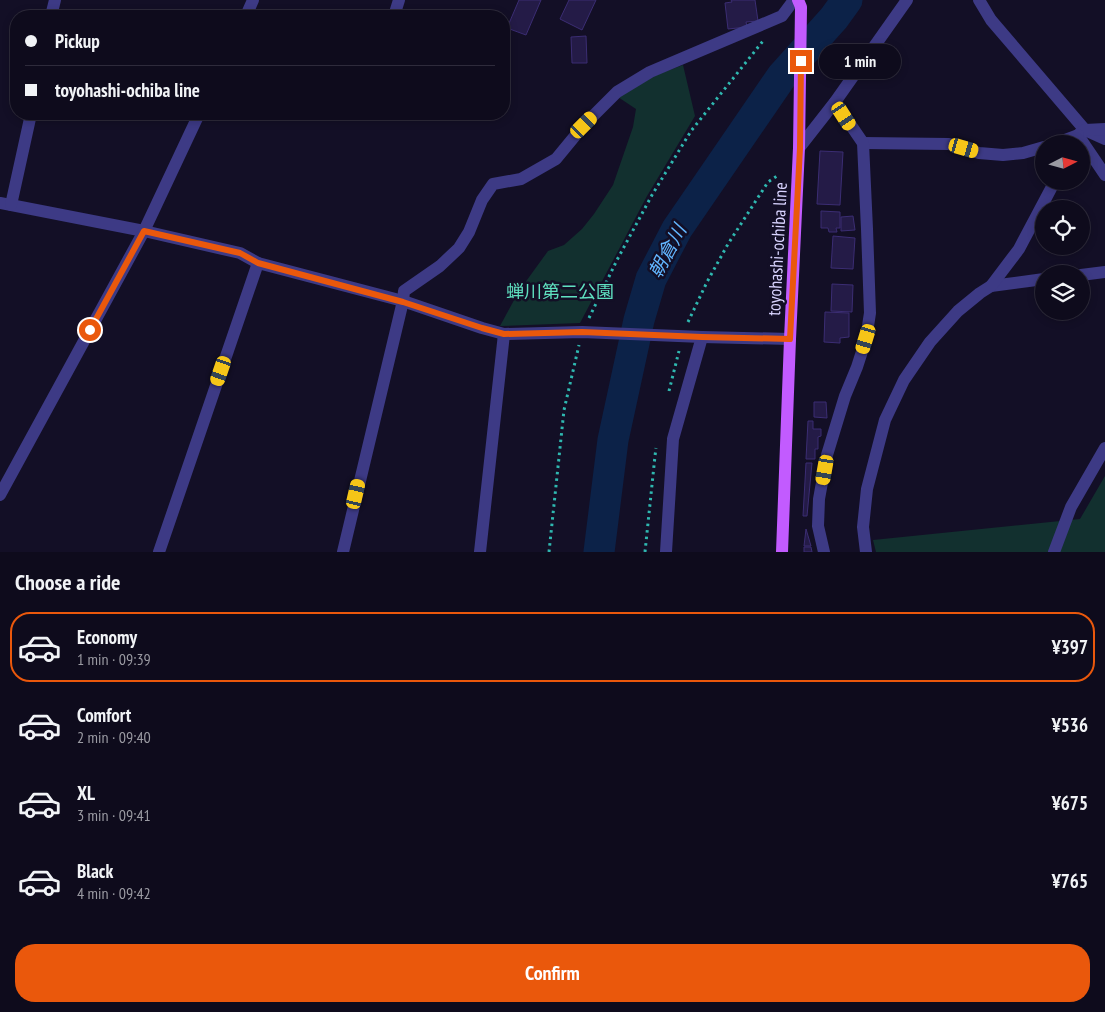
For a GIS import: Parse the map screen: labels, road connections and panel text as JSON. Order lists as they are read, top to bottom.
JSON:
{
  "streets": {
    "main road": ["toyohashi-ochiba line"]
  },
  "water": ["朝倉川"],
  "parks": ["蝉川第二公園"],
  "north": "right",
  "page": {
    "banner": ["Pickup", "toyohashi-ochiba line"],
    "bubble": "1 min",
    "heading": "Choose a ride",
    "list": [
      {
        "name": "Economy",
        "note": "1 min · 09:39",
        "value": "¥397"
      },
      {
        "name": "Comfort",
        "note": "2 min · 09:40",
        "value": "¥536"
      },
      {
        "name": "XL",
        "note": "3 min · 09:41",
        "value": "¥675"
      },
      {
        "name": "Black",
        "note": "4 min · 09:42",
        "value": "¥765"
      }
    ],
    "buttons": "Confirm"
  }
}
